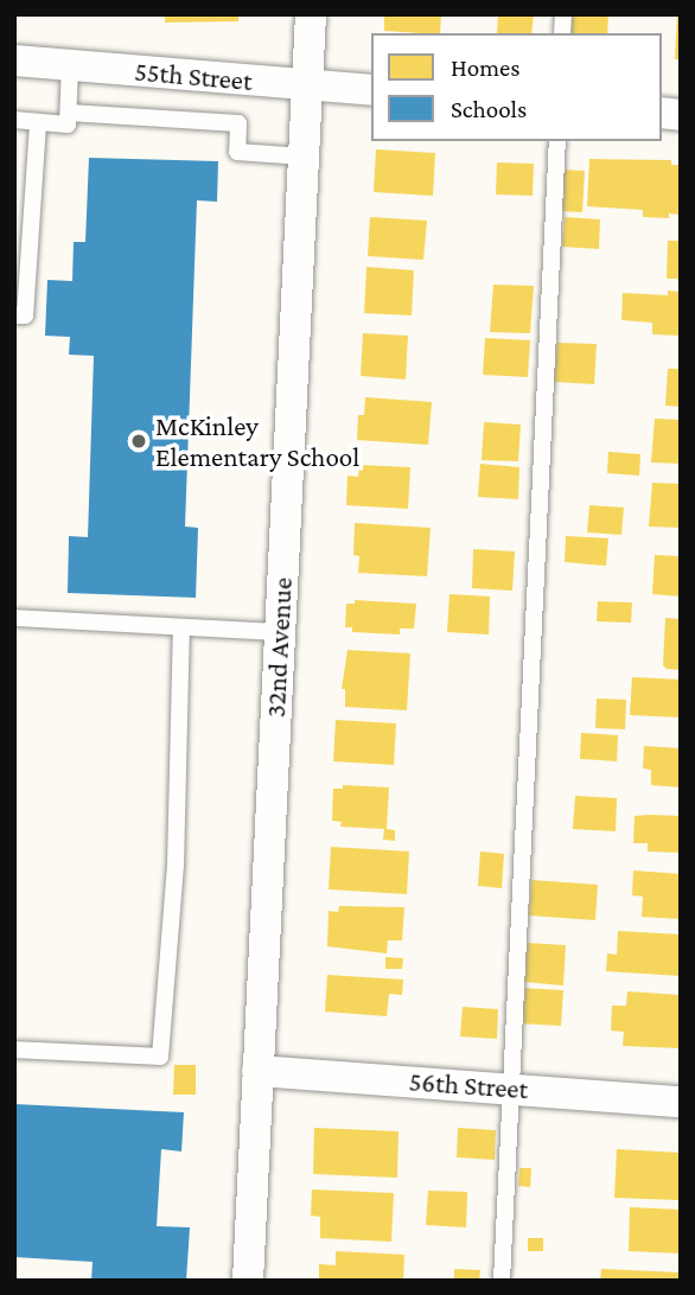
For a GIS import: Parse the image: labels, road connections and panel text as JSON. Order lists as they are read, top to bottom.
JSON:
{
  "streets": {
    "street": ["55th Street", "32nd Avenue", "56th Street"]
  },
  "crossings": [
    ["55th Street", "32nd Avenue"],
    ["32nd Avenue", "56th Street"]
  ],
  "places": ["McKinley Elementary School"],
  "legend": ["Homes", "Schools"]
}
